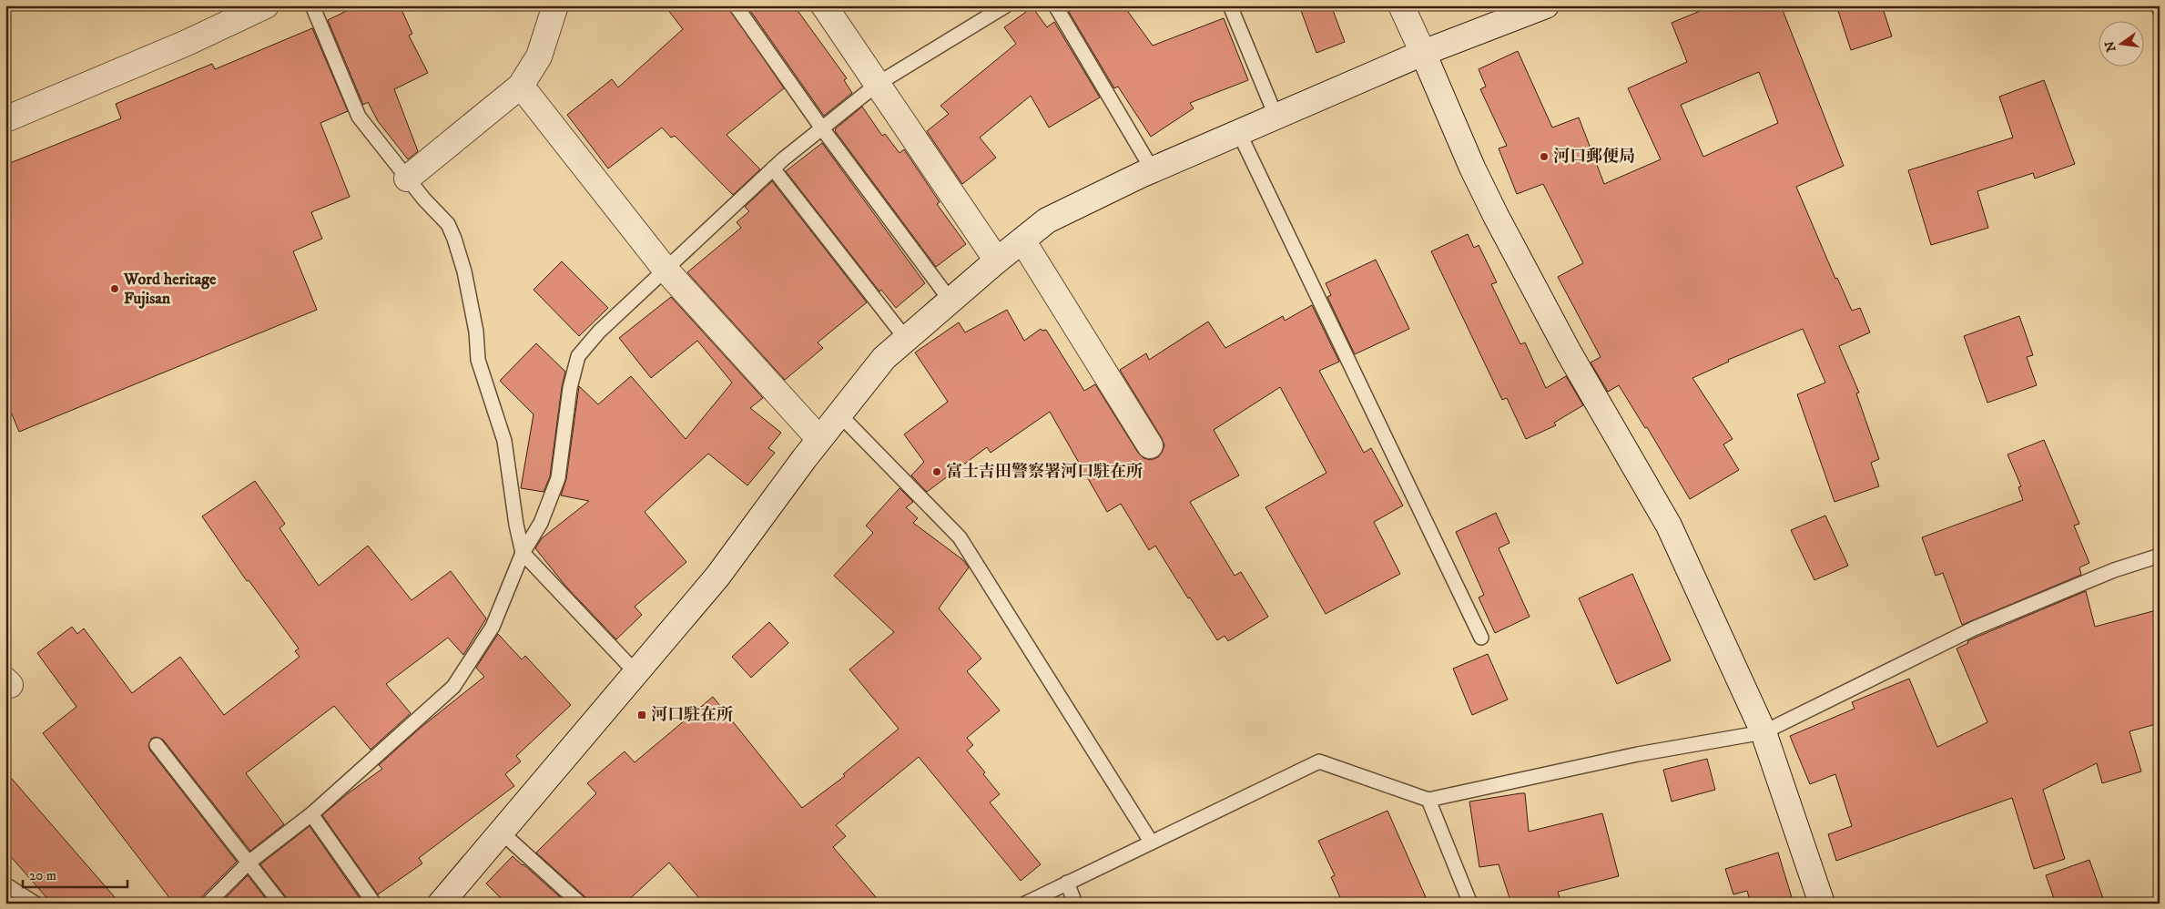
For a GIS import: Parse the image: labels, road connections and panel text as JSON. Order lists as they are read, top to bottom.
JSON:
{
  "places": {
    "other": ["河口郵便局", "Word heritage Fujisan", "富士吉田警察署河口駐在所"],
    "transit": ["河口駐在所"]
  },
  "scale_bar": "20 m",
  "north": "left"
}
